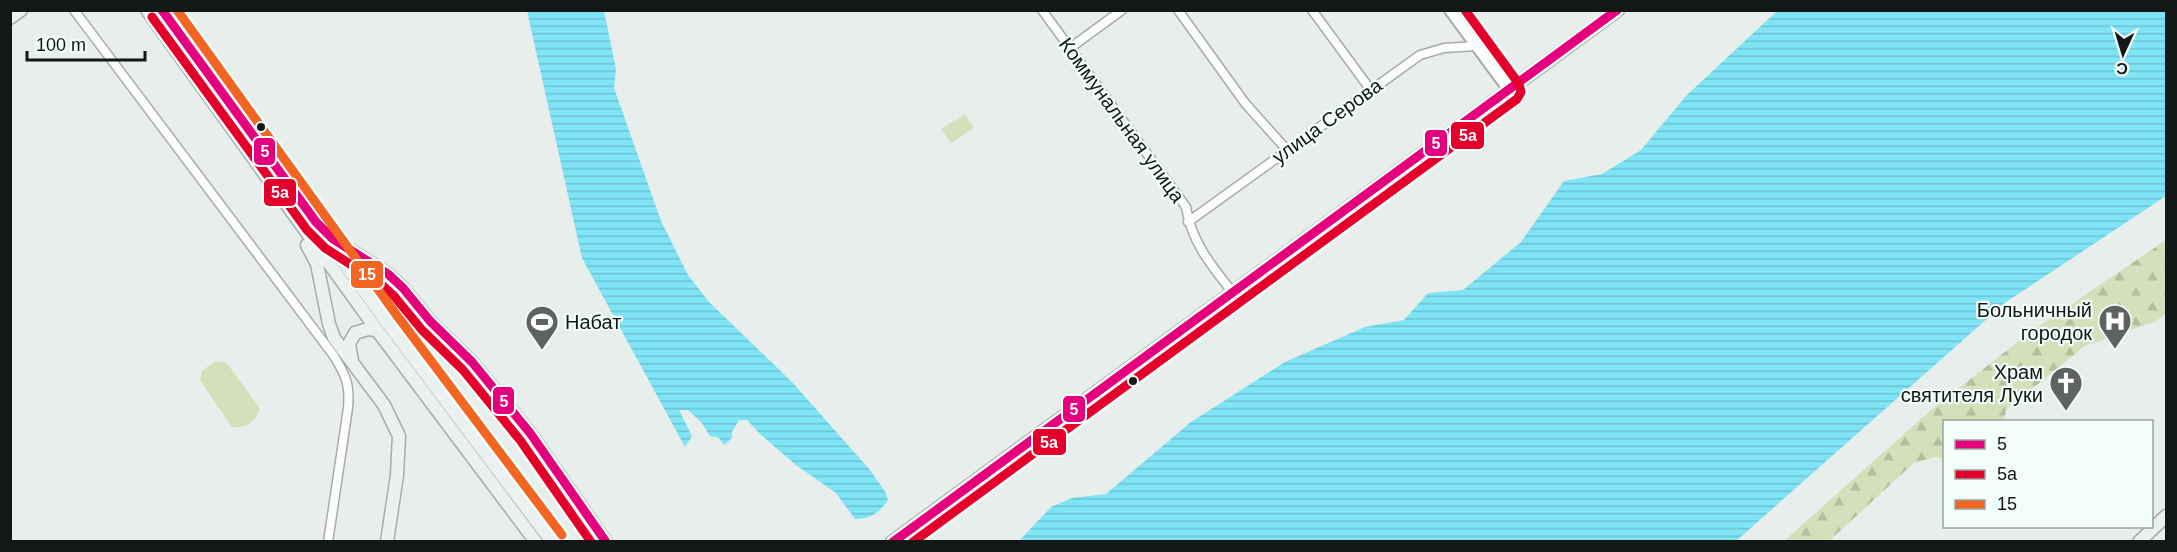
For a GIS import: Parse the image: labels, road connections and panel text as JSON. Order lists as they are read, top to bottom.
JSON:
{
  "streets": {
    "street": ["Коммунальная улица", "улица Серова"]
  },
  "crossings": [
    ["Коммунальная улица", "улица Серова"]
  ],
  "places": {
    "hospital": ["Больничный городок"],
    "sports": ["Набат"],
    "church": ["Храм святителя Луки"]
  },
  "lines": ["transit line 5", "transit line 5а", "transit line 15"],
  "legend": ["5", "5а", "15"],
  "scale_bar": "100 m",
  "north": "bottom"
}
